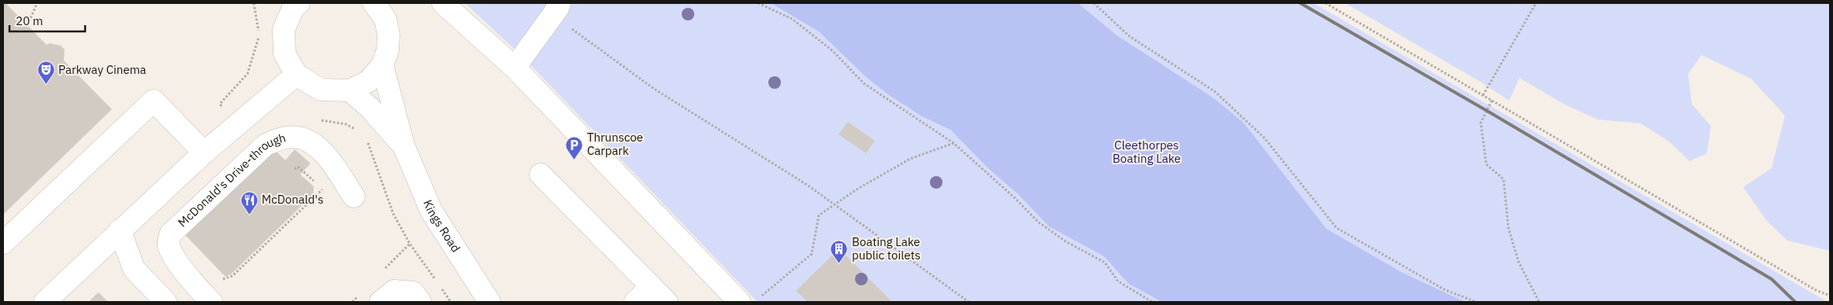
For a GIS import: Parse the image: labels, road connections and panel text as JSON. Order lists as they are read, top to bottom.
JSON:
{
  "streets": {
    "street": ["McDonald's Drive-through", "Kings Road"]
  },
  "parks": ["Cleethorpes Boating Lake"],
  "places": {
    "theatre": ["Parkway Cinema"],
    "parking": ["Thrunscoe Carpark"],
    "restaurant": ["McDonald's"],
    "building": ["Boating Lake public toilets"]
  },
  "scale_bar": "20 m"
}
